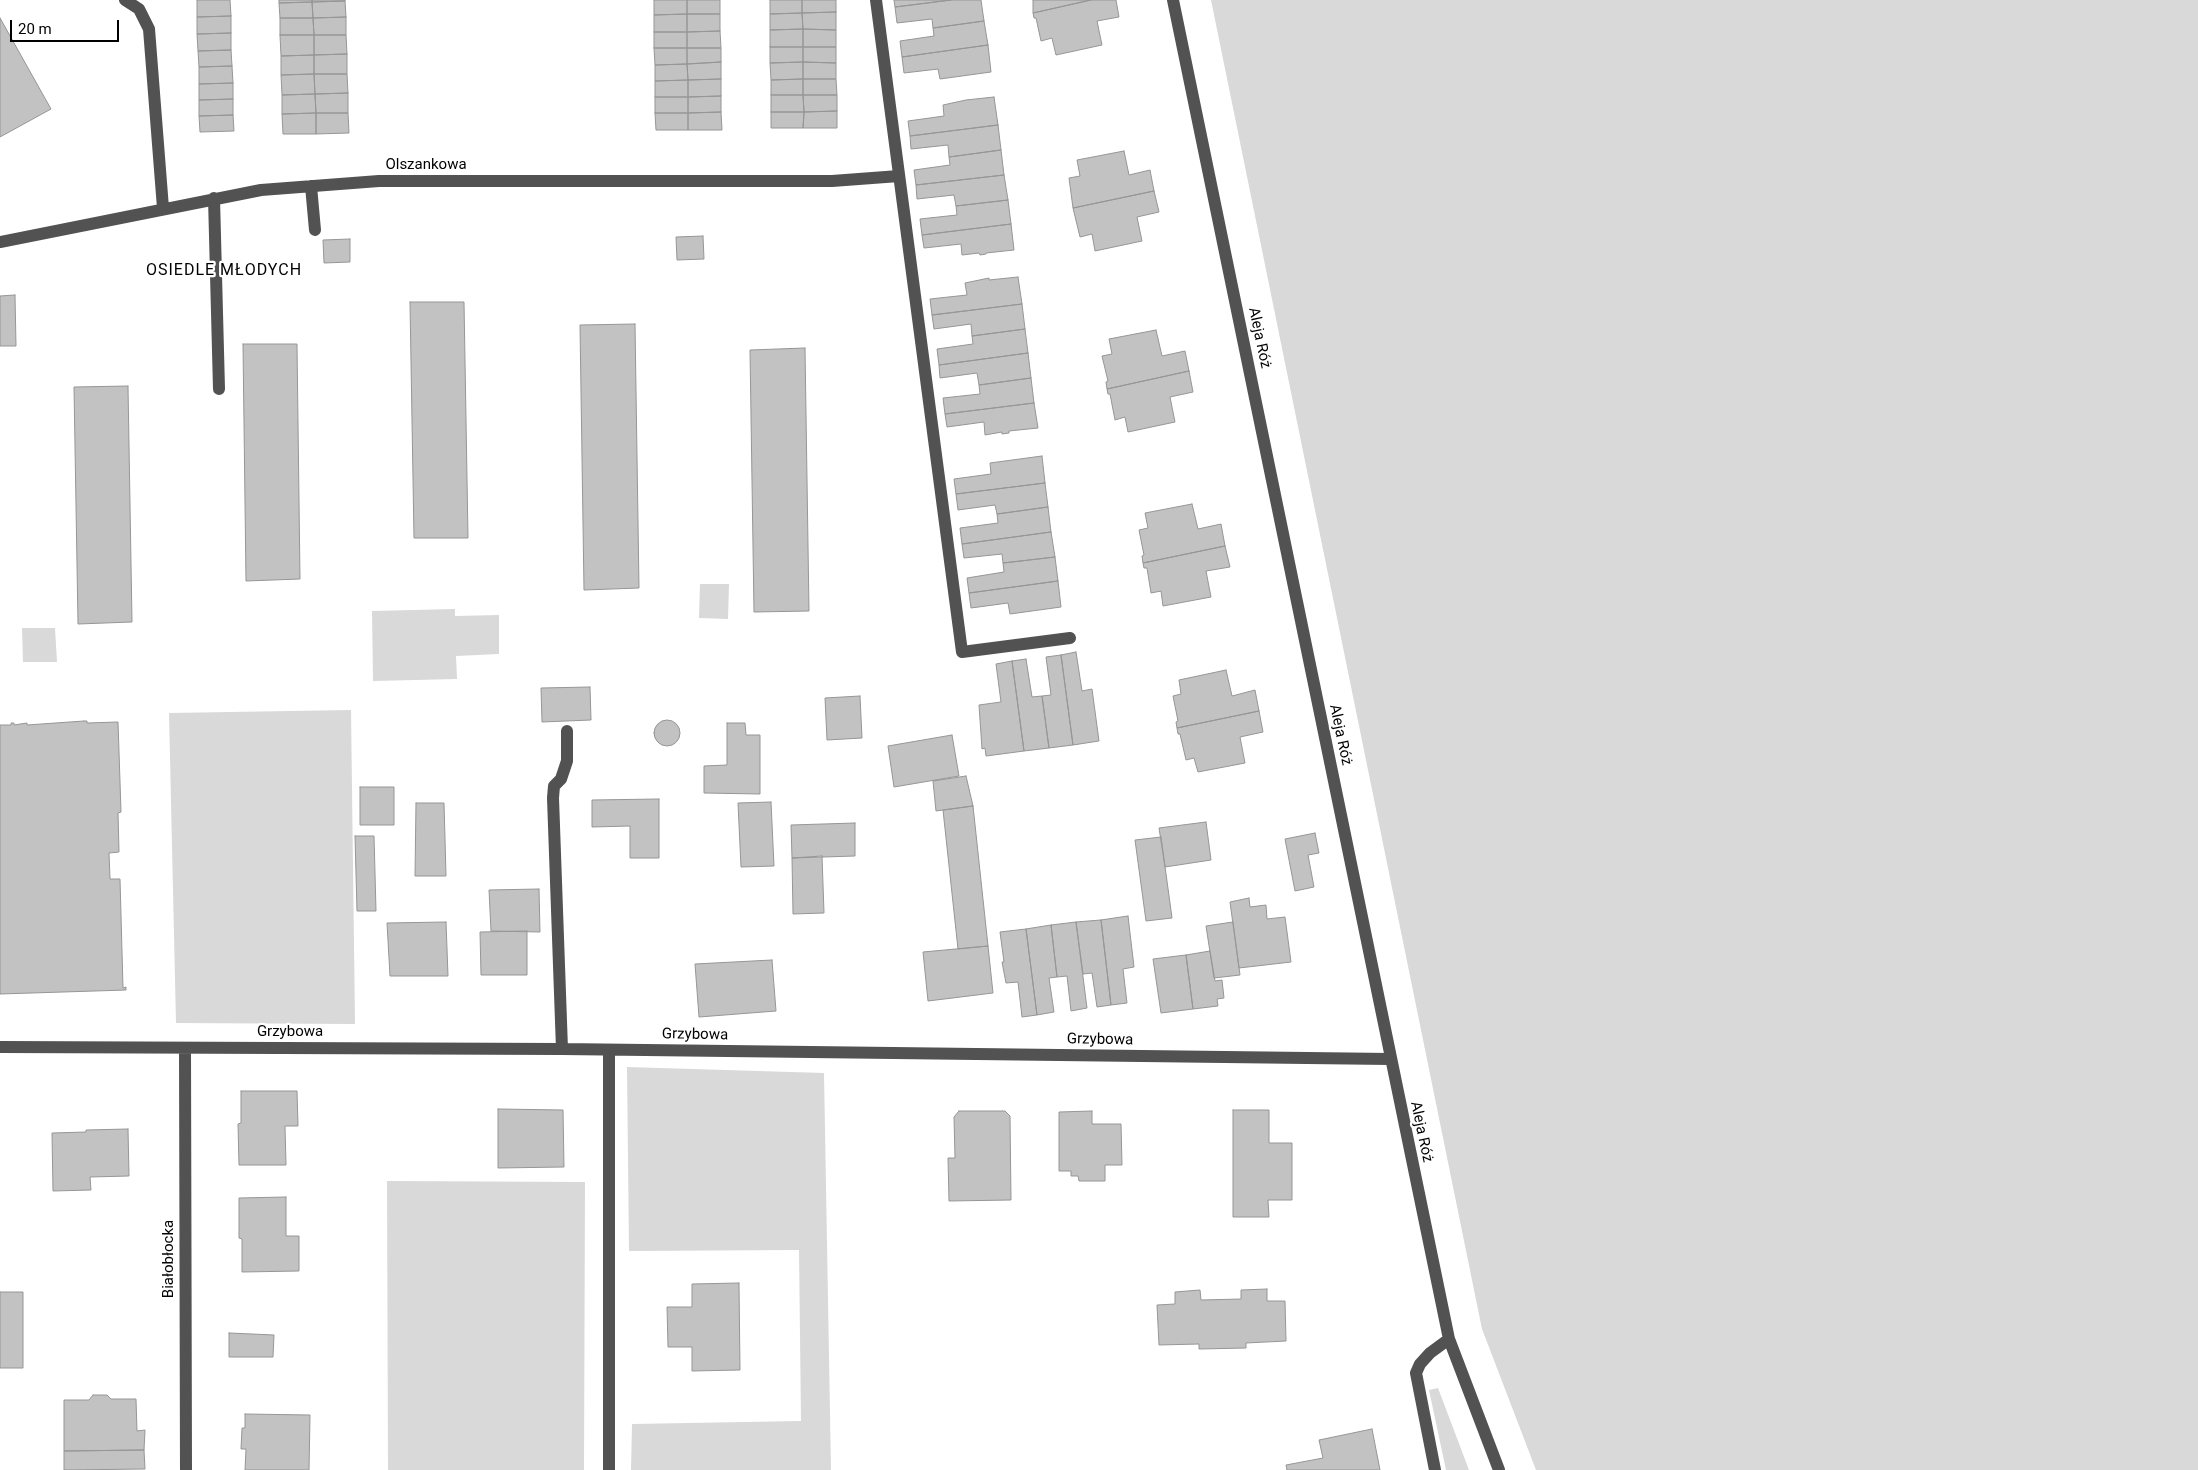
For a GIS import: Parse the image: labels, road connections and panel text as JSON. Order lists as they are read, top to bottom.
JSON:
{
  "streets": {
    "street": [
      "Olszankowa",
      "Aleja Róż",
      "Grzybowa",
      "Białobłocka"
    ]
  },
  "crossings": [
    ["Aleja Róż", "Grzybowa"],
    ["Grzybowa", "Białobłocka"]
  ],
  "districts": ["OSIEDLE MŁODYCH"],
  "scale_bar": "20 m"
}
